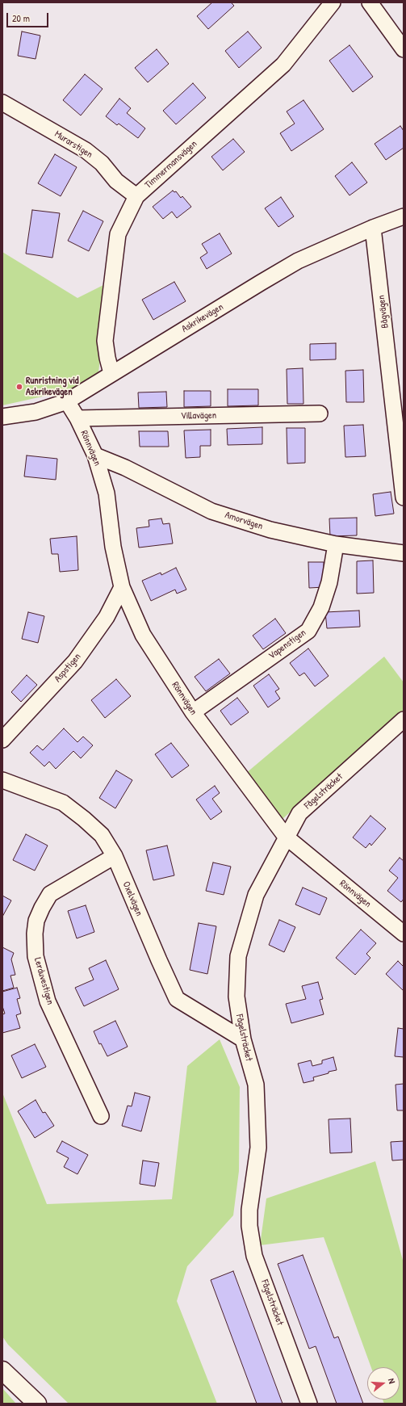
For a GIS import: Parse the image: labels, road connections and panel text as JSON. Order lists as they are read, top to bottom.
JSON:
{
  "streets": {
    "street": [
      "Murarstigen",
      "Timmermansvägen",
      "Bågvägen",
      "Askrikevägen",
      "Villavägen",
      "Rönnvägen",
      "Amorvägen",
      "Vapenstigen",
      "Aspstigen",
      "Fågelsträcket",
      "Oxelvägen",
      "Lerduvestigen"
    ]
  },
  "crossings": [
    ["Murarstigen", "Timmermansvägen"],
    ["Timmermansvägen", "Askrikevägen"],
    ["Bågvägen", "Askrikevägen"],
    ["Askrikevägen", "Rönnvägen"],
    ["Villavägen", "Rönnvägen"],
    ["Rönnvägen", "Amorvägen"],
    ["Rönnvägen", "Vapenstigen"],
    ["Rönnvägen", "Aspstigen"],
    ["Rönnvägen", "Fågelsträcket"],
    ["Amorvägen", "Vapenstigen"],
    ["Fågelsträcket", "Oxelvägen"],
    ["Oxelvägen", "Lerduvestigen"]
  ],
  "places": ["Runristning vid Askrikevägen"],
  "scale_bar": "20 m",
  "north": "right"
}
